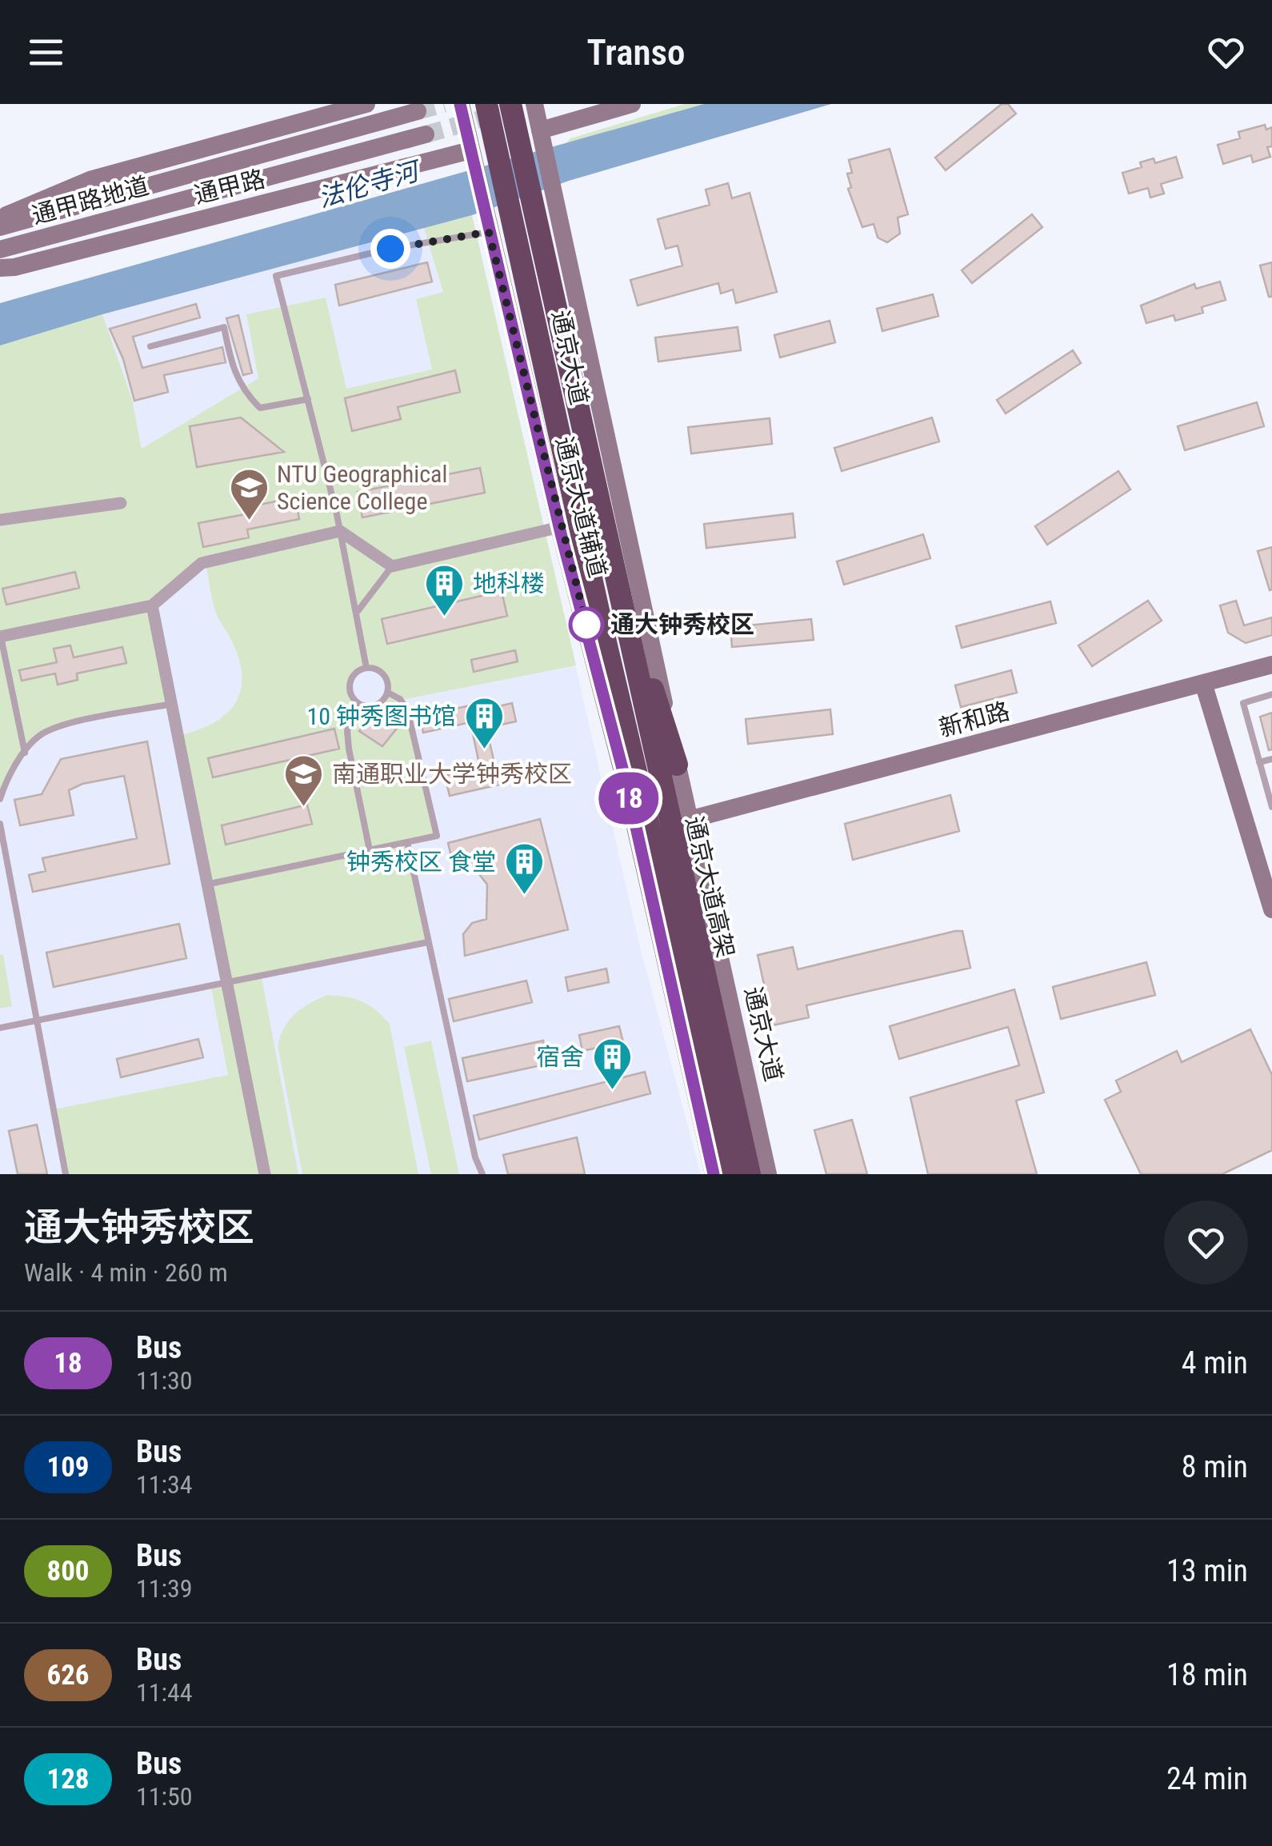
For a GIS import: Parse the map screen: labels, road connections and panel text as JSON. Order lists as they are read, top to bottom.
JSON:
{
  "streets": {
    "highway": ["通京大道", "通京大道高架"],
    "main road": [
      "通甲路",
      "通甲路地道",
      "通京大道辅道",
      "新和路"
    ]
  },
  "crossings": [
    ["通甲路", "通京大道辅道"],
    ["通京大道", "通京大道辅道"],
    ["通京大道", "新和路"],
    ["通京大道", "通京大道高架"]
  ],
  "water": ["法伦寺河"],
  "places": {
    "school or university": ["NTU Geographical Science College", "南通职业大学钟秀校区"],
    "building": [
      "地科楼",
      "10 钟秀图书馆",
      "钟秀校区 食堂",
      "宿舍"
    ],
    "other": ["通大钟秀校区"]
  },
  "lines": ["bus line 18"],
  "page": {
    "header": "Transo",
    "on_map": "18",
    "heading": ["通大钟秀校区", "Walk · 4 min · 260 m"],
    "list": [
      {
        "mark": "18",
        "name": "Bus",
        "note": "11:30",
        "value": "4 min"
      },
      {
        "mark": "109",
        "name": "Bus",
        "note": "11:34",
        "value": "8 min"
      },
      {
        "mark": "800",
        "name": "Bus",
        "note": "11:39",
        "value": "13 min"
      },
      {
        "mark": "626",
        "name": "Bus",
        "note": "11:44",
        "value": "18 min"
      },
      {
        "mark": "128",
        "name": "Bus",
        "note": "11:50",
        "value": "24 min"
      }
    ]
  }
}
